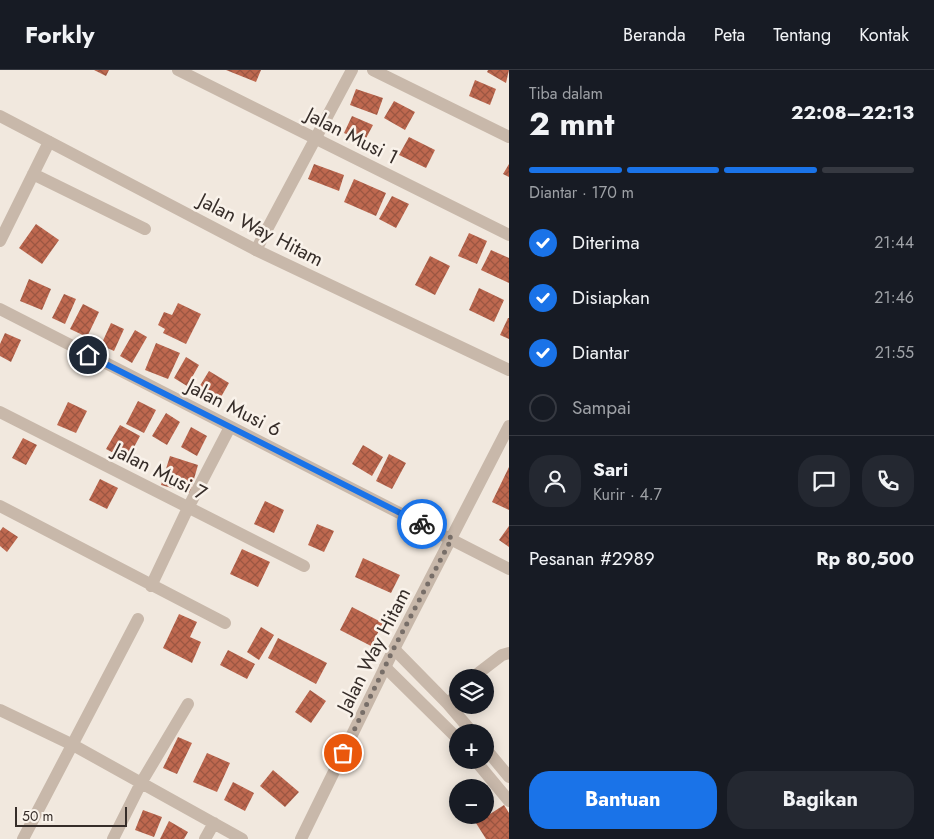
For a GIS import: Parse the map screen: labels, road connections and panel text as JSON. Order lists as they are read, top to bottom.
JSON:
{
  "streets": {
    "street": [
      "Jalan Musi 1",
      "Jalan Way Hitam",
      "Jalan Musi 6",
      "Jalan Musi 7"
    ]
  },
  "crossings": [
    ["Jalan Way Hitam", "Jalan Musi 6"]
  ],
  "scale_bar": "50 m",
  "page": {
    "header": "Forkly",
    "nav": [
      "Beranda",
      "Peta",
      "Tentang",
      "Kontak"
    ],
    "heading": ["2 mnt", "Tiba dalam", "22:08–22:13"],
    "panel": [
      "Sari",
      "Kurir · 4.7",
      "Pesanan #2989",
      "Rp 80,500"
    ],
    "bar": "Diantar · 170 m",
    "list": [
      ["Diterima", "21:44"],
      ["Disiapkan", "21:46"],
      ["Diantar", "21:55"],
      "Sampai"
    ],
    "map_buttons": ["+", "−"],
    "buttons": ["Bantuan", "Bagikan"],
    "scale": "50 m"
  }
}
